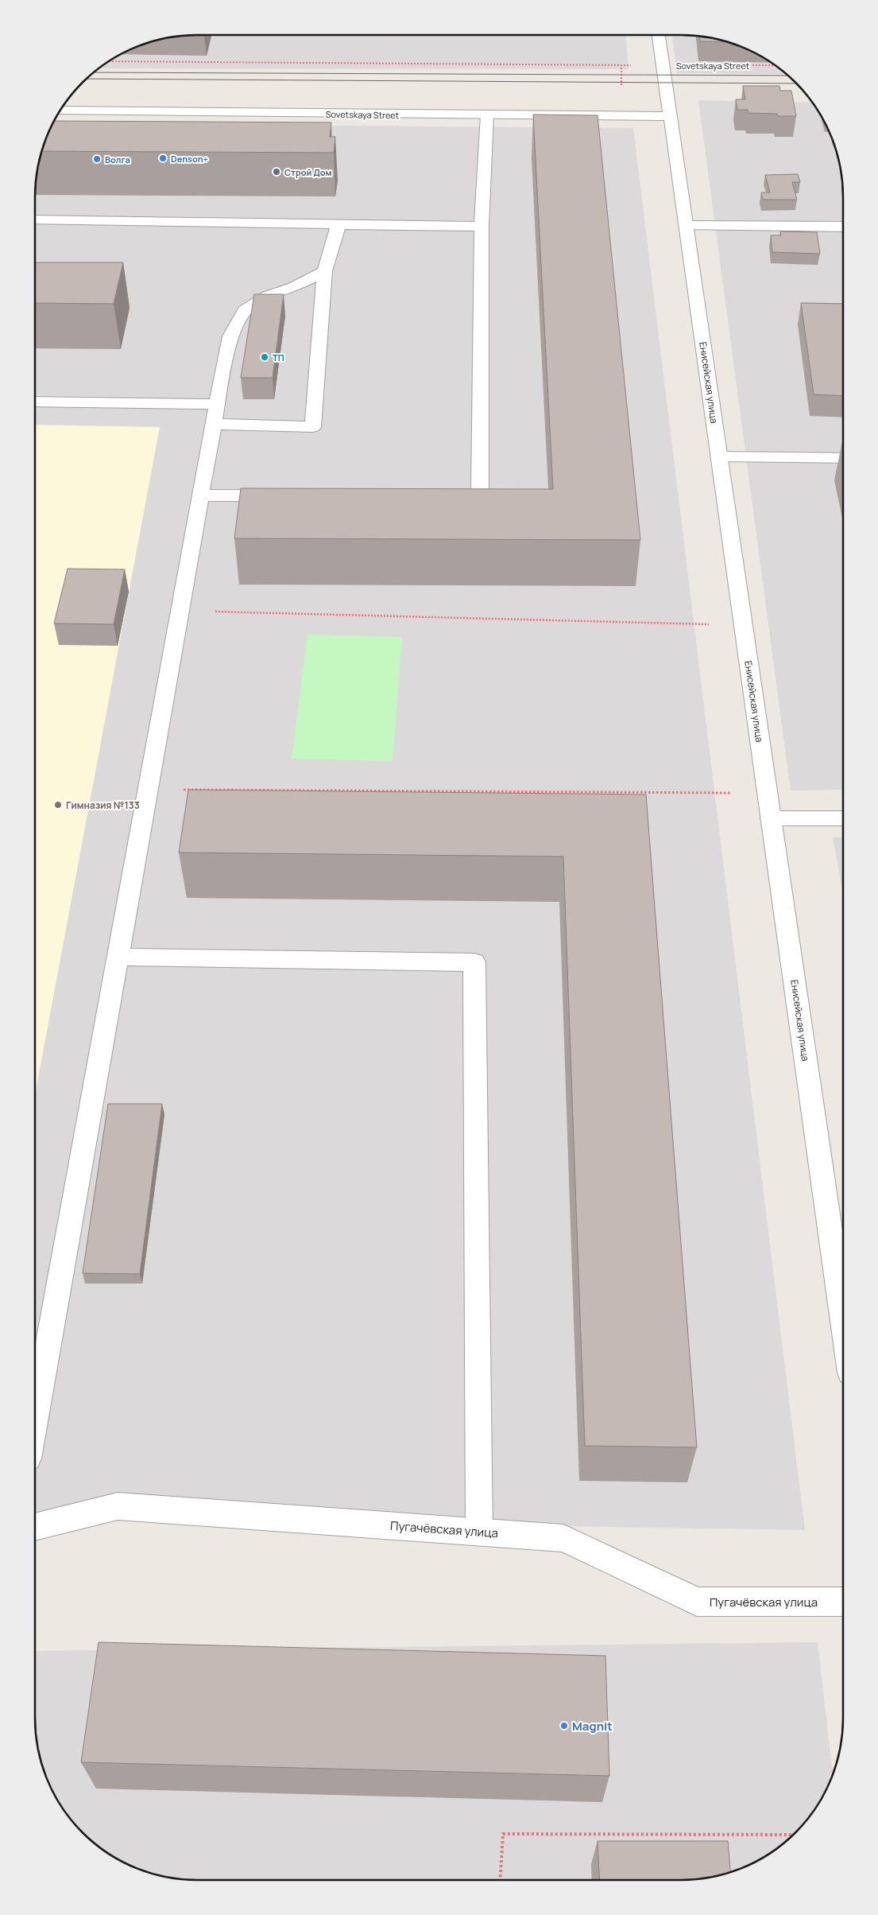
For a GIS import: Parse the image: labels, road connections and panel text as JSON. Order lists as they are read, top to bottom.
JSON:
{
  "streets": {
    "street": ["Sovetskaya Street", "Енисейская улица", "Пугачёвская улица"]
  },
  "crossings": [
    ["Sovetskaya Street", "Енисейская улица"]
  ],
  "places": [
    "Denson+",
    "Волга",
    "Строй Дом",
    "ТП",
    "Гимназия №133",
    "Magnit"
  ]
}
